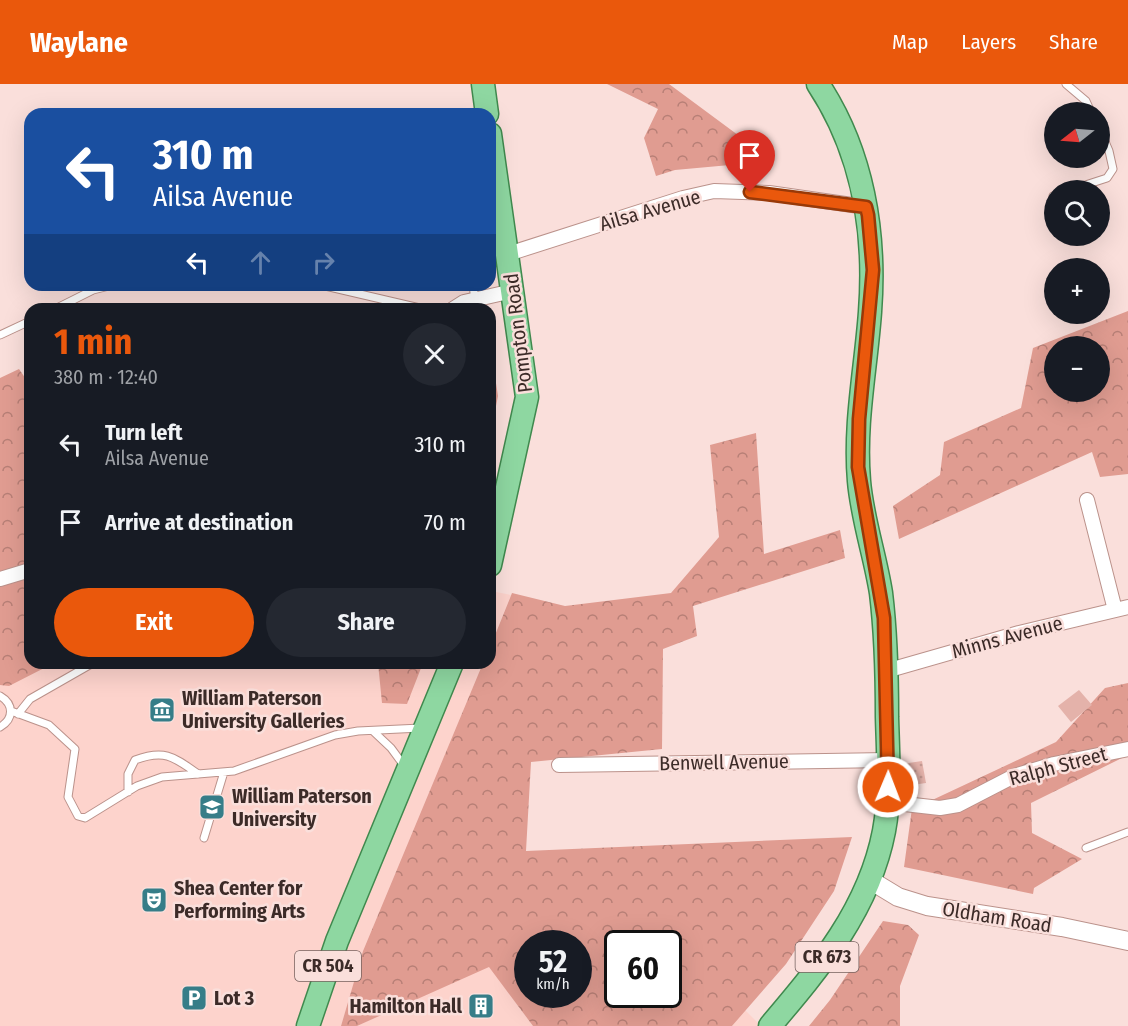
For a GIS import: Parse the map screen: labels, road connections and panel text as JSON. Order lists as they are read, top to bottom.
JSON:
{
  "streets": {
    "main road": ["Pompton Road", "CR 673", "CR 504"],
    "street": [
      "Ailsa Avenue",
      "Minns Avenue",
      "Benwell Avenue",
      "Ralph Street",
      "Oldham Road"
    ]
  },
  "crossings": [
    ["Ailsa Avenue", "Pompton Road"],
    ["Ailsa Avenue", "CR 673"],
    ["Minns Avenue", "CR 673"],
    ["Benwell Avenue", "CR 673"],
    ["Ralph Street", "CR 673"],
    ["Oldham Road", "CR 673"]
  ],
  "places": {
    "museum": ["William Paterson University Galleries"],
    "school or university": ["William Paterson University"],
    "theatre": ["Shea Center for Performing Arts"],
    "parking": ["Lot 3"],
    "building": ["Hamilton Hall"]
  },
  "north": "left",
  "page": {
    "header": "Waylane",
    "nav": ["Map", "Layers", "Share"],
    "map_buttons": ["+", "−"],
    "turn": ["310 m", "Ailsa Avenue"],
    "heading": ["1 min", "380 m · 12:40"],
    "list": [
      {
        "name": "Turn left",
        "note": "Ailsa Avenue",
        "value": "310 m"
      },
      {
        "name": "Arrive at destination",
        "value": "70 m"
      }
    ],
    "buttons": ["Exit", "Share"],
    "speed": "52 km/h",
    "limit": "60"
  }
}
